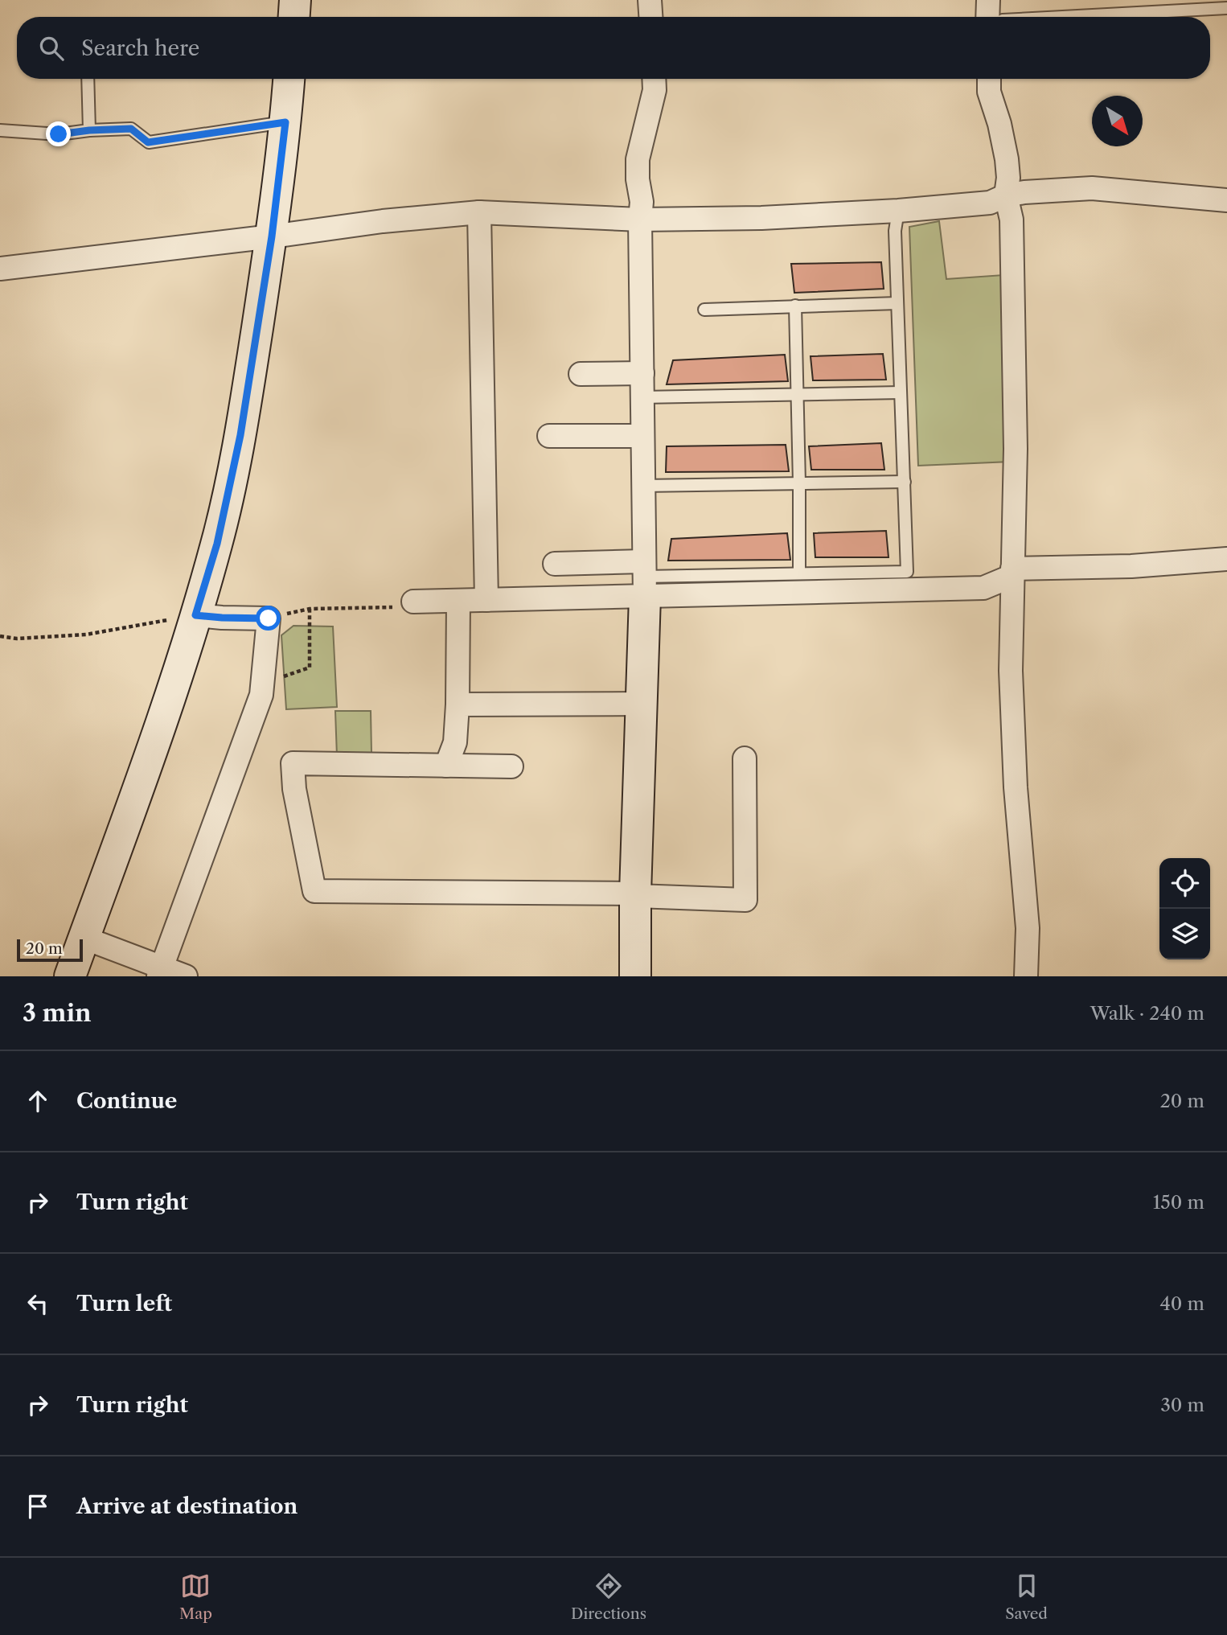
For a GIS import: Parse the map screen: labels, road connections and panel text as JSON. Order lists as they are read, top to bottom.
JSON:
{
  "scale_bar": "20 m",
  "north": "bottom right",
  "page": {
    "search": "Search here",
    "scale": "20 m",
    "heading": ["3 min", "Walk · 240 m"],
    "list": [
      ["Continue", "20 m"],
      ["Turn right", "150 m"],
      ["Turn left", "40 m"],
      ["Turn right", "30 m"],
      "Arrive at destination"
    ],
    "nav": ["Map", "Directions", "Saved"]
  }
}
